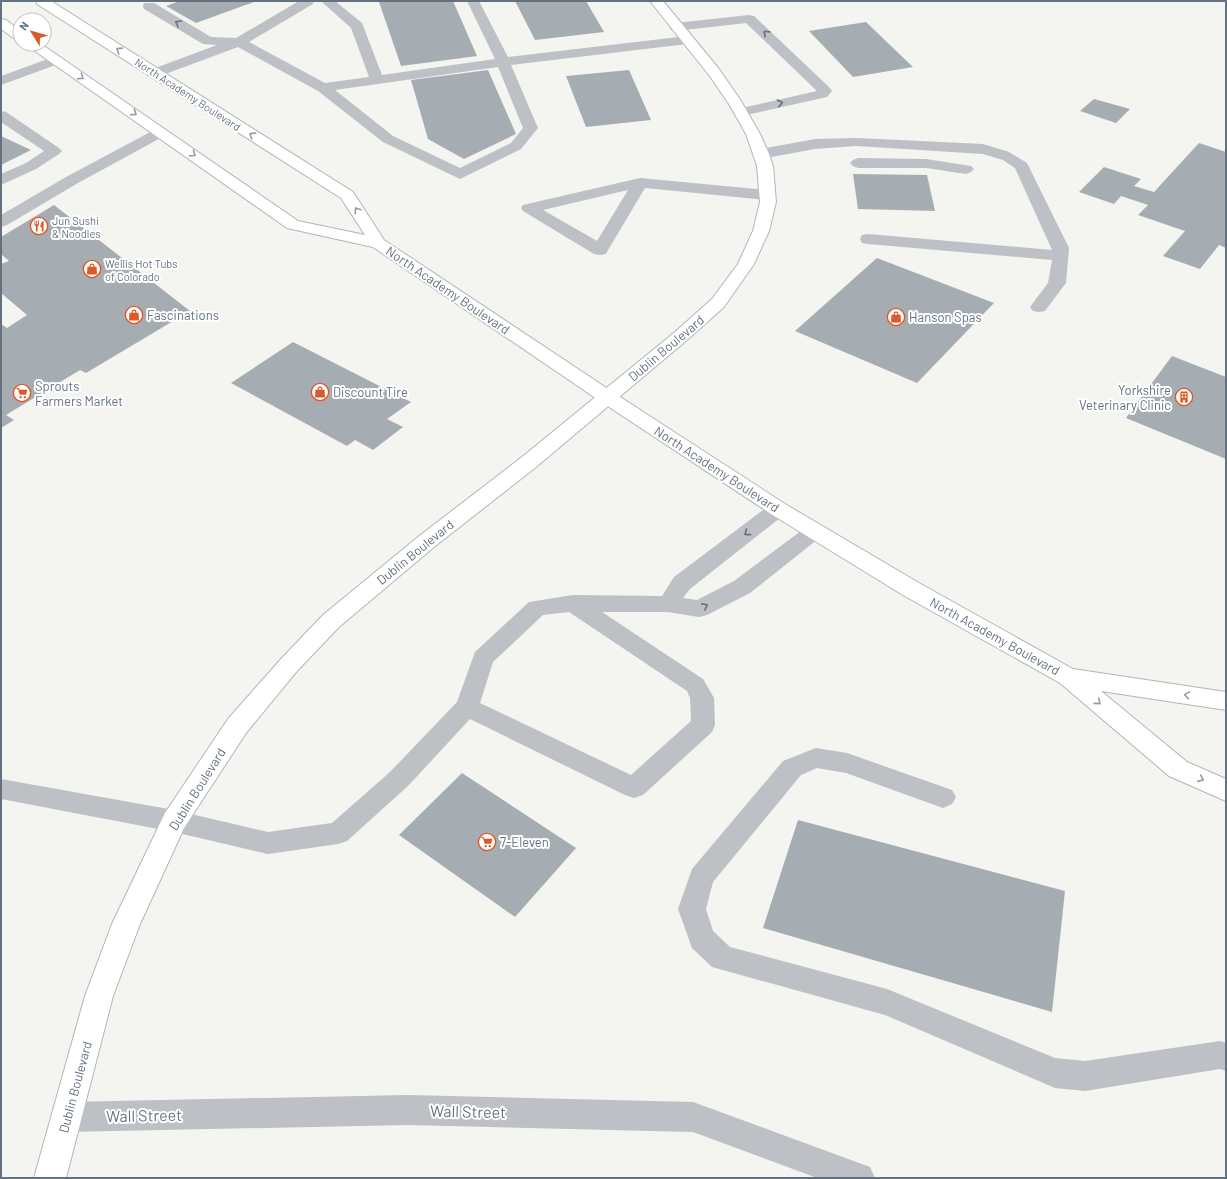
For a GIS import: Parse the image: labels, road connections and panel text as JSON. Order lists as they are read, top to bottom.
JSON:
{
  "streets": {
    "main road": ["North Academy Boulevard", "Dublin Boulevard"],
    "street": ["Wall Street"]
  },
  "crossings": [
    ["North Academy Boulevard", "Dublin Boulevard"],
    ["Dublin Boulevard", "Wall Street"]
  ],
  "places": {
    "restaurant": ["Jun Sushi & Noodles"],
    "shop": [
      "Wellis Hot Tubs of Colorado",
      "Fascinations",
      "Hanson Spas",
      "Discount Tire"
    ],
    "supermarket": ["Sprouts Farmers Market", "7-Eleven"],
    "building": ["Yorkshire Veterinary Clinic"]
  },
  "north": "top left"
}
